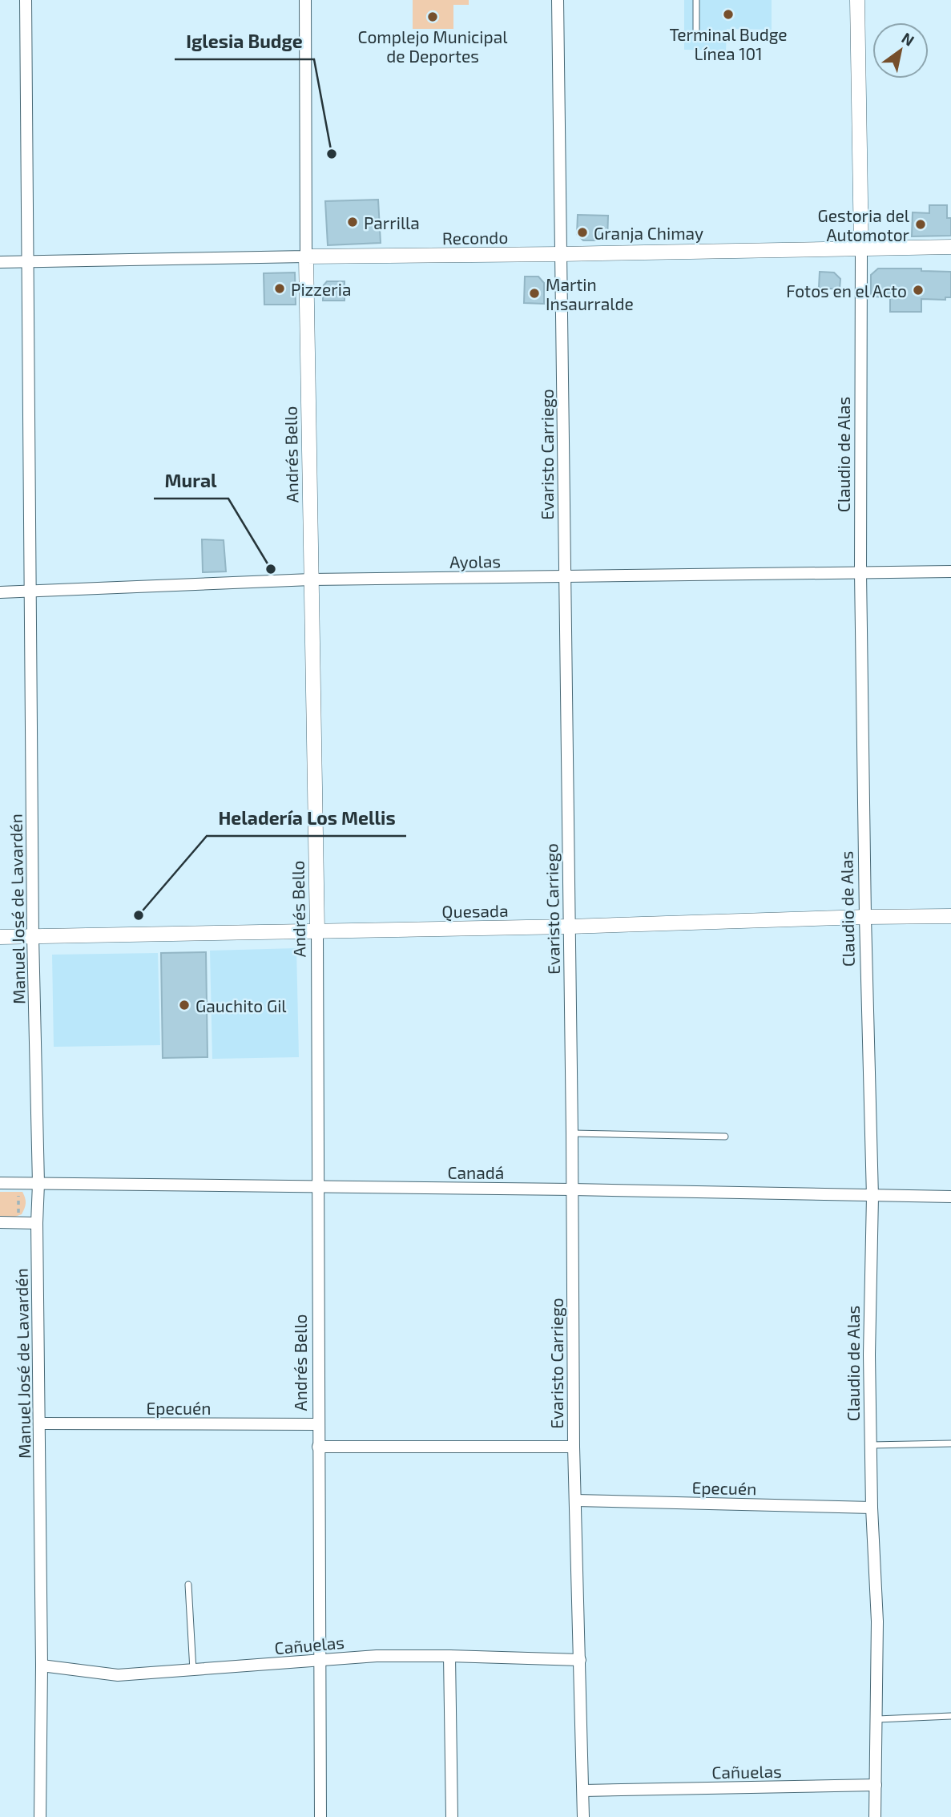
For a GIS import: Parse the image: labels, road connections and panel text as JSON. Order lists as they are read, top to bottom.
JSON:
{
  "streets": {
    "street": [
      "Recondo",
      "Andrés Bello",
      "Evaristo Carriego",
      "Claudio de Alas",
      "Ayolas",
      "Manuel José de Lavardén",
      "Quesada",
      "Canadá",
      "Epecuén",
      "Cañuelas"
    ]
  },
  "crossings": [
    ["Recondo", "Andrés Bello"],
    ["Recondo", "Evaristo Carriego"],
    ["Recondo", "Claudio de Alas"],
    ["Recondo", "Manuel José de Lavardén"],
    ["Andrés Bello", "Ayolas"],
    ["Andrés Bello", "Quesada"],
    ["Andrés Bello", "Canadá"],
    ["Andrés Bello", "Epecuén"],
    ["Andrés Bello", "Cañuelas"],
    ["Evaristo Carriego", "Ayolas"],
    ["Evaristo Carriego", "Quesada"],
    ["Evaristo Carriego", "Canadá"],
    ["Evaristo Carriego", "Epecuén"],
    ["Evaristo Carriego", "Cañuelas"],
    ["Claudio de Alas", "Ayolas"],
    ["Claudio de Alas", "Quesada"],
    ["Claudio de Alas", "Canadá"],
    ["Claudio de Alas", "Epecuén"],
    ["Claudio de Alas", "Cañuelas"],
    ["Ayolas", "Manuel José de Lavardén"],
    ["Manuel José de Lavardén", "Quesada"],
    ["Manuel José de Lavardén", "Canadá"],
    ["Manuel José de Lavardén", "Epecuén"],
    ["Manuel José de Lavardén", "Cañuelas"]
  ],
  "places": [
    "Terminal Budge Línea 101",
    "Complejo Municipal de Deportes",
    "Iglesia Budge",
    "Parrilla",
    "Gestoria del Automotor",
    "Granja Chimay",
    "Pizzeria",
    "Fotos en el Acto",
    "Martin Insaurralde",
    "Mural",
    "Heladería Los Mellis",
    "Gauchito Gil"
  ],
  "north": "top right"
}
